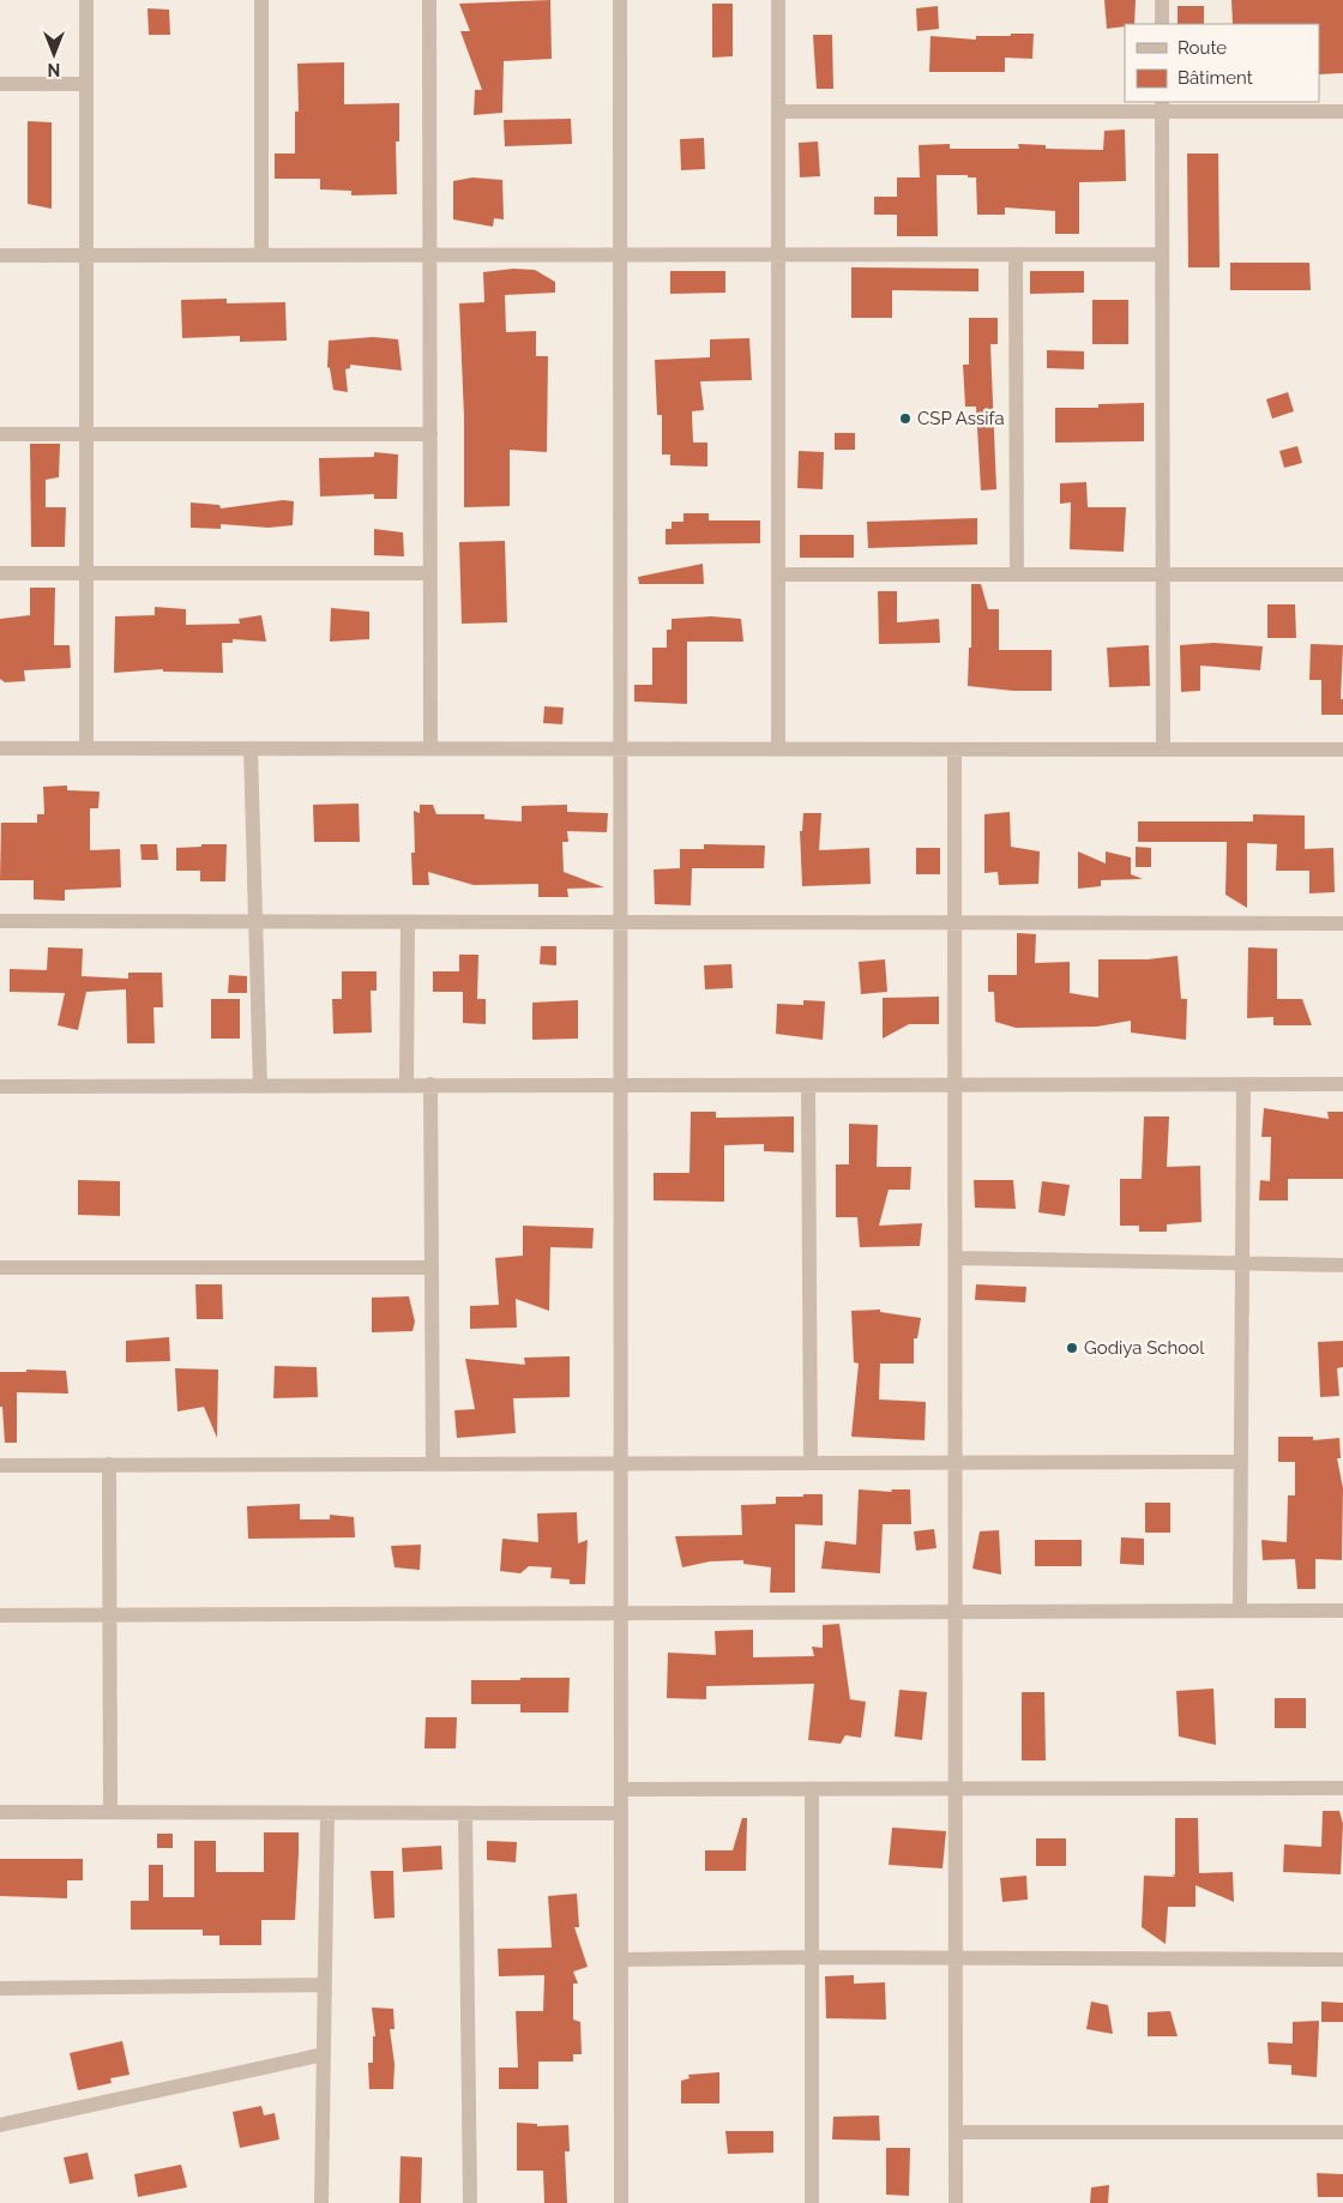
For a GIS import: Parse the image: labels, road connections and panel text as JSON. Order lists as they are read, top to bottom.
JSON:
{
  "places": ["CSP Assifa", "Godiya School"],
  "legend": ["Route", "Bâtiment"],
  "north": "bottom"
}
